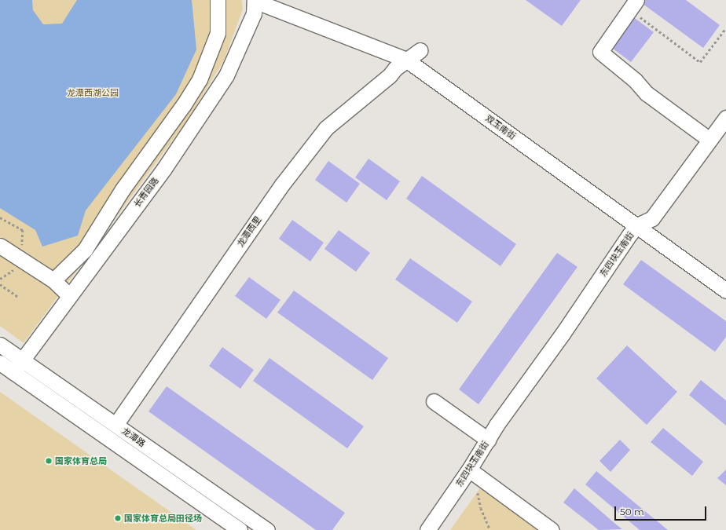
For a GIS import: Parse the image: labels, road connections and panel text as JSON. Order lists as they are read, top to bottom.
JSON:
{
  "streets": {
    "street": [
      "双玉南街",
      "长青园路",
      "龙潭西里",
      "东四块玉南街",
      "龙潭路"
    ]
  },
  "crossings": [
    ["双玉南街", "长青园路"],
    ["双玉南街", "龙潭西里"],
    ["双玉南街", "东四块玉南街"],
    ["长青园路", "龙潭路"],
    ["龙潭西里", "龙潭路"]
  ],
  "parks": ["龙潭西湖公园"],
  "places": ["国家体育总局", "国家体育总局田径场"],
  "scale_bar": "50 m"
}
